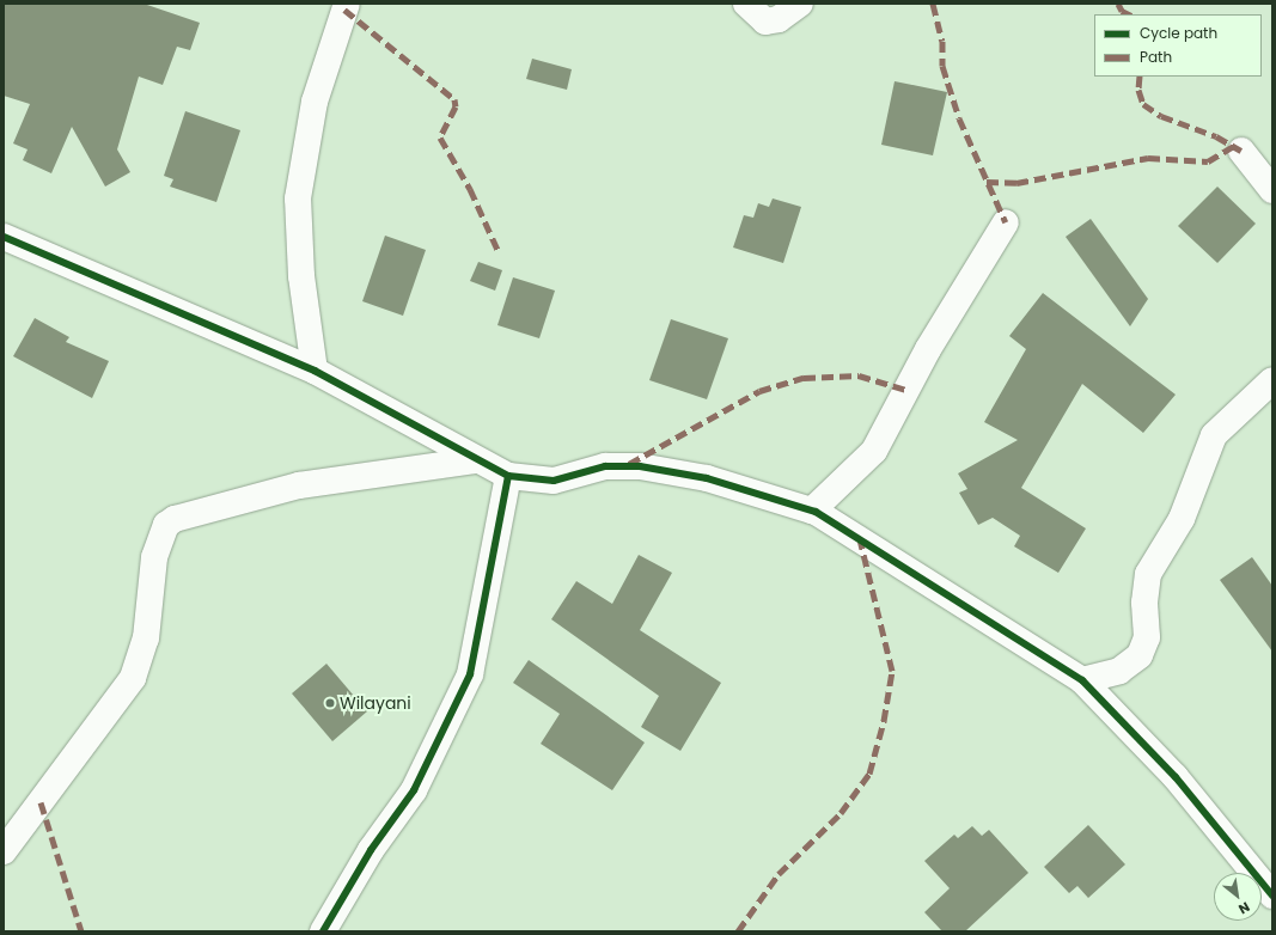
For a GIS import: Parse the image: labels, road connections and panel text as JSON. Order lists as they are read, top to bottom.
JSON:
{
  "places": ["Wilayani"],
  "legend": ["Cycle path", "Path"],
  "north": "bottom right"
}
